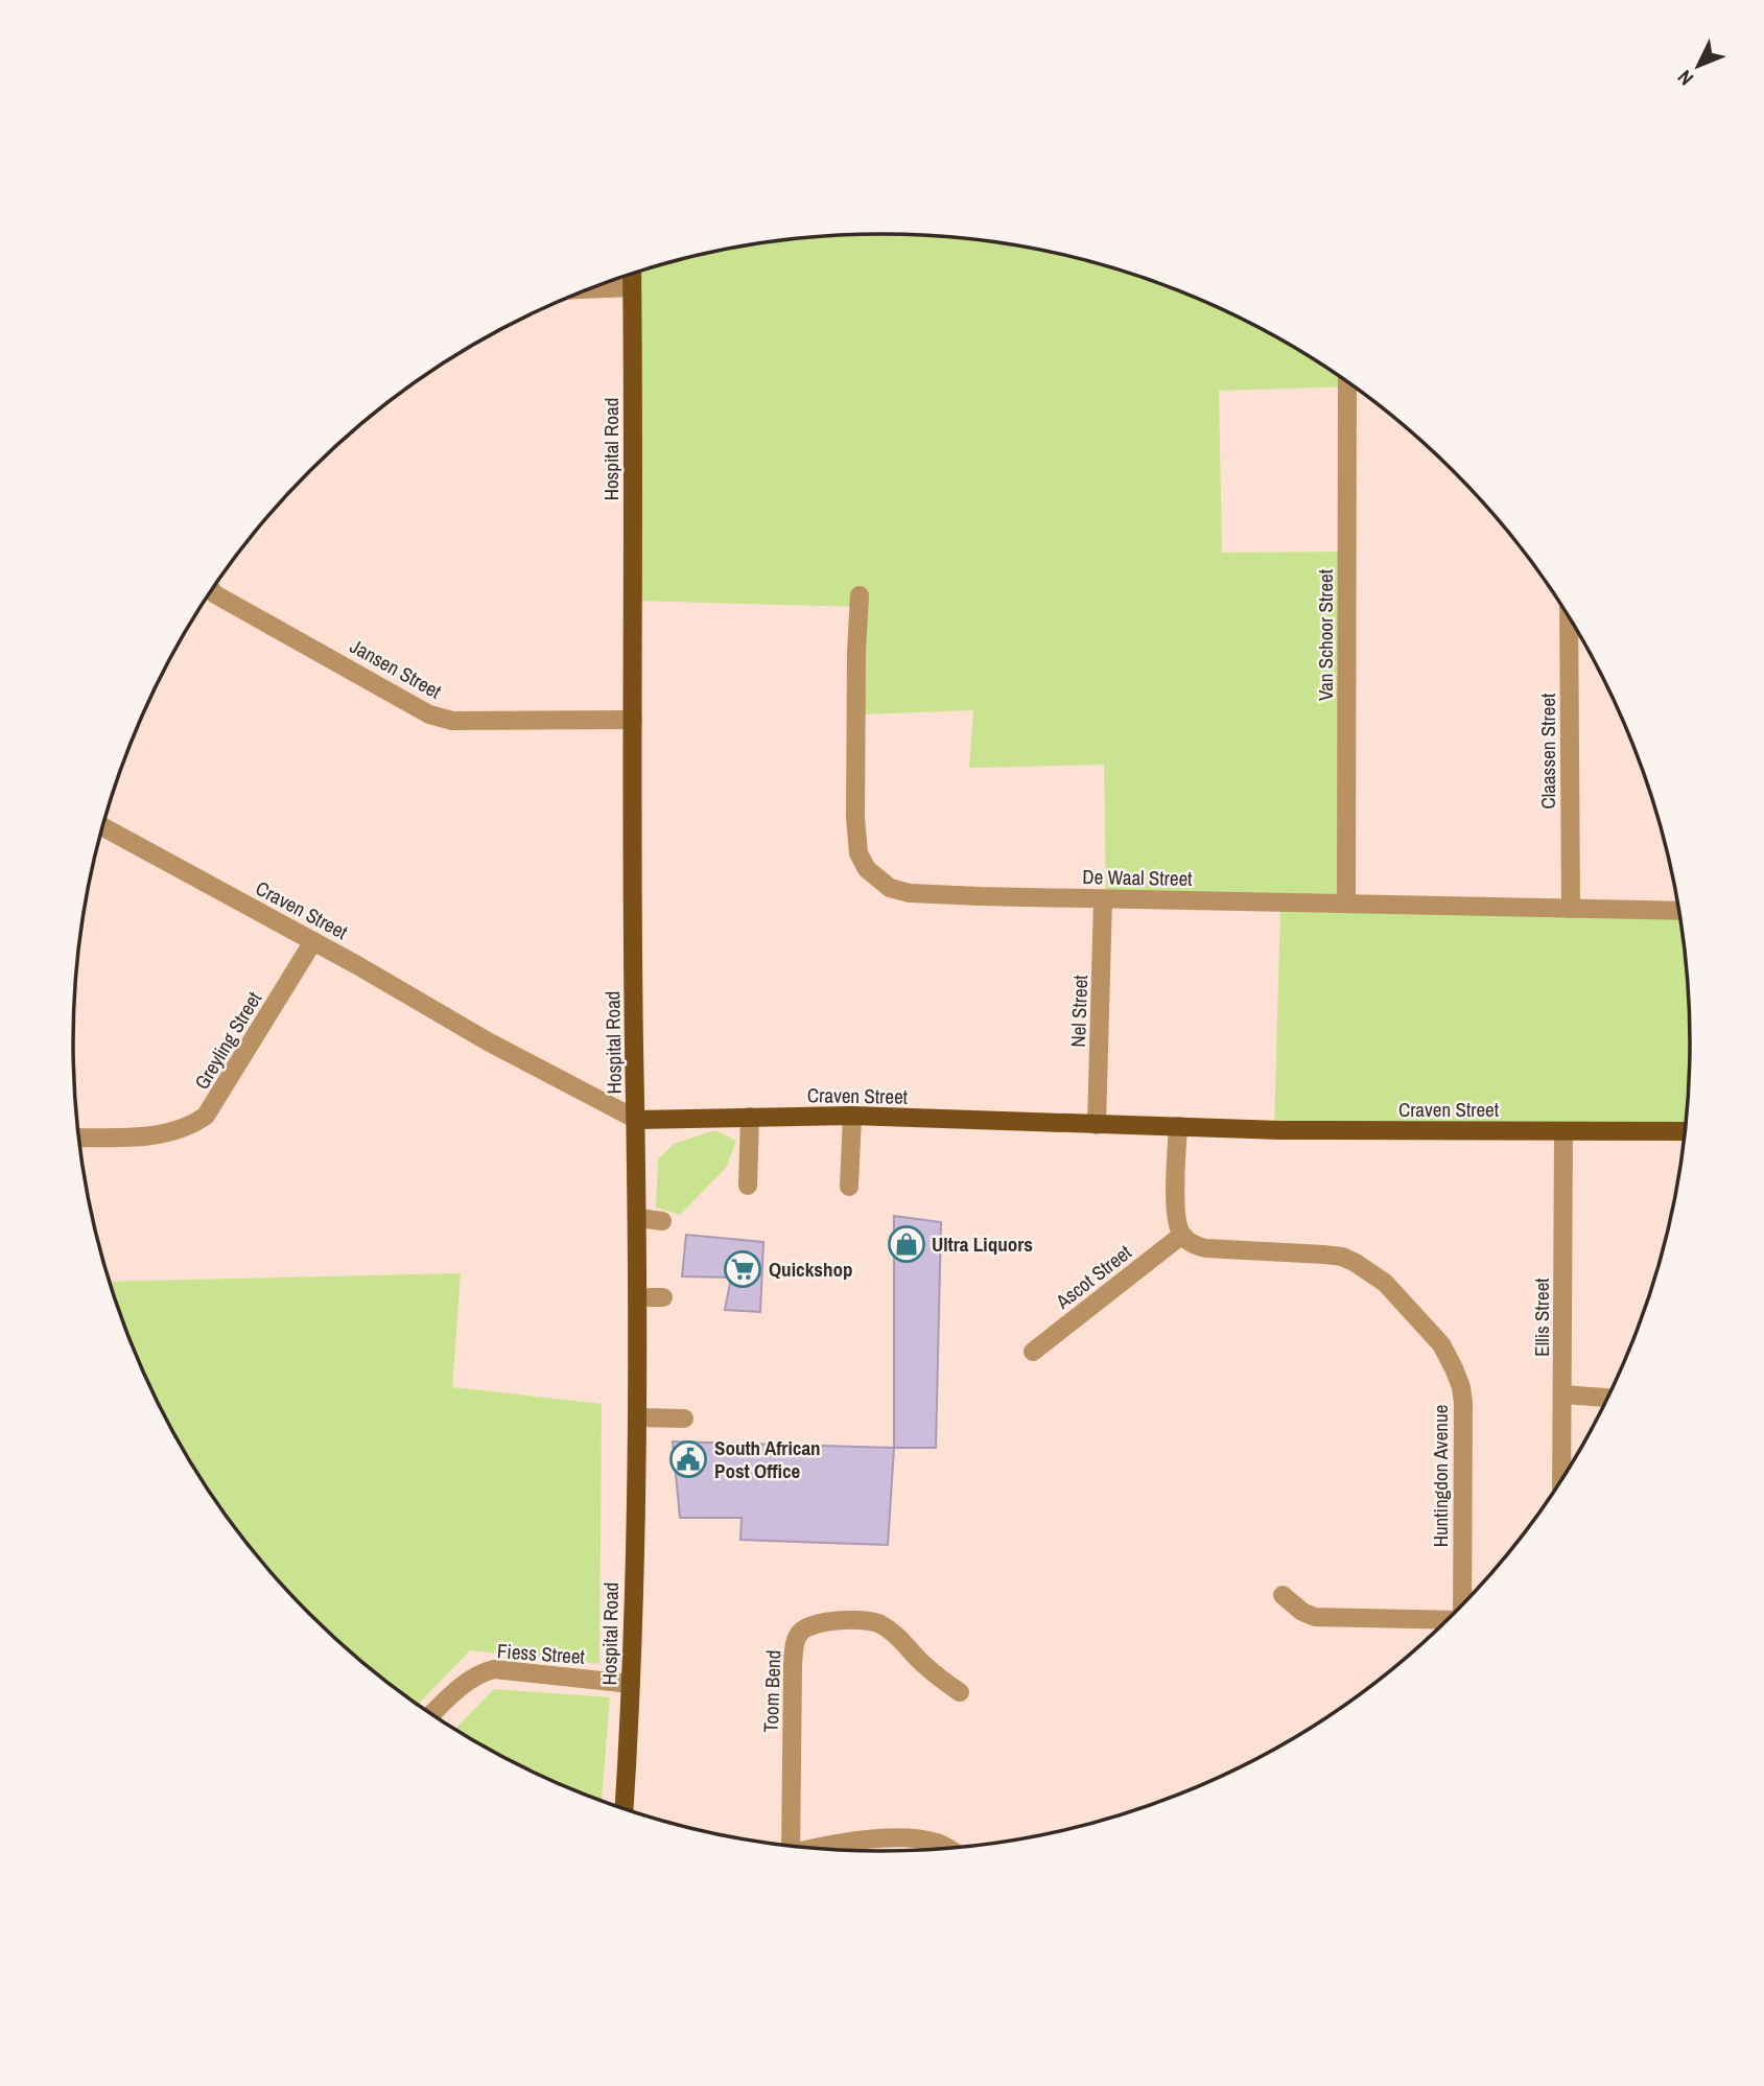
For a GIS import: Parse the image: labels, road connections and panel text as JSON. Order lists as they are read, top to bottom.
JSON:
{
  "streets": {
    "main road": ["Hospital Road", "Craven Street"],
    "street": [
      "Van Schoor Street",
      "Jansen Street",
      "Claassen Street",
      "De Waal Street",
      "Nel Street",
      "Greyling Street",
      "Ascot Street",
      "Ellis Street",
      "Huntingdon Avenue",
      "Fiess Street",
      "Toom Bend"
    ]
  },
  "crossings": [
    ["Hospital Road", "Jansen Street"],
    ["Hospital Road", "Craven Street"],
    ["Hospital Road", "Fiess Street"],
    ["Van Schoor Street", "De Waal Street"],
    ["Claassen Street", "De Waal Street"],
    ["De Waal Street", "Nel Street"],
    ["Craven Street", "Nel Street"],
    ["Craven Street", "Greyling Street"],
    ["Craven Street", "Ellis Street"],
    ["Ascot Street", "Huntingdon Avenue"]
  ],
  "places": {
    "shop": ["Ultra Liquors"],
    "supermarket": ["Quickshop"],
    "public building": ["South African Post Office"]
  },
  "north": "bottom left"
}
